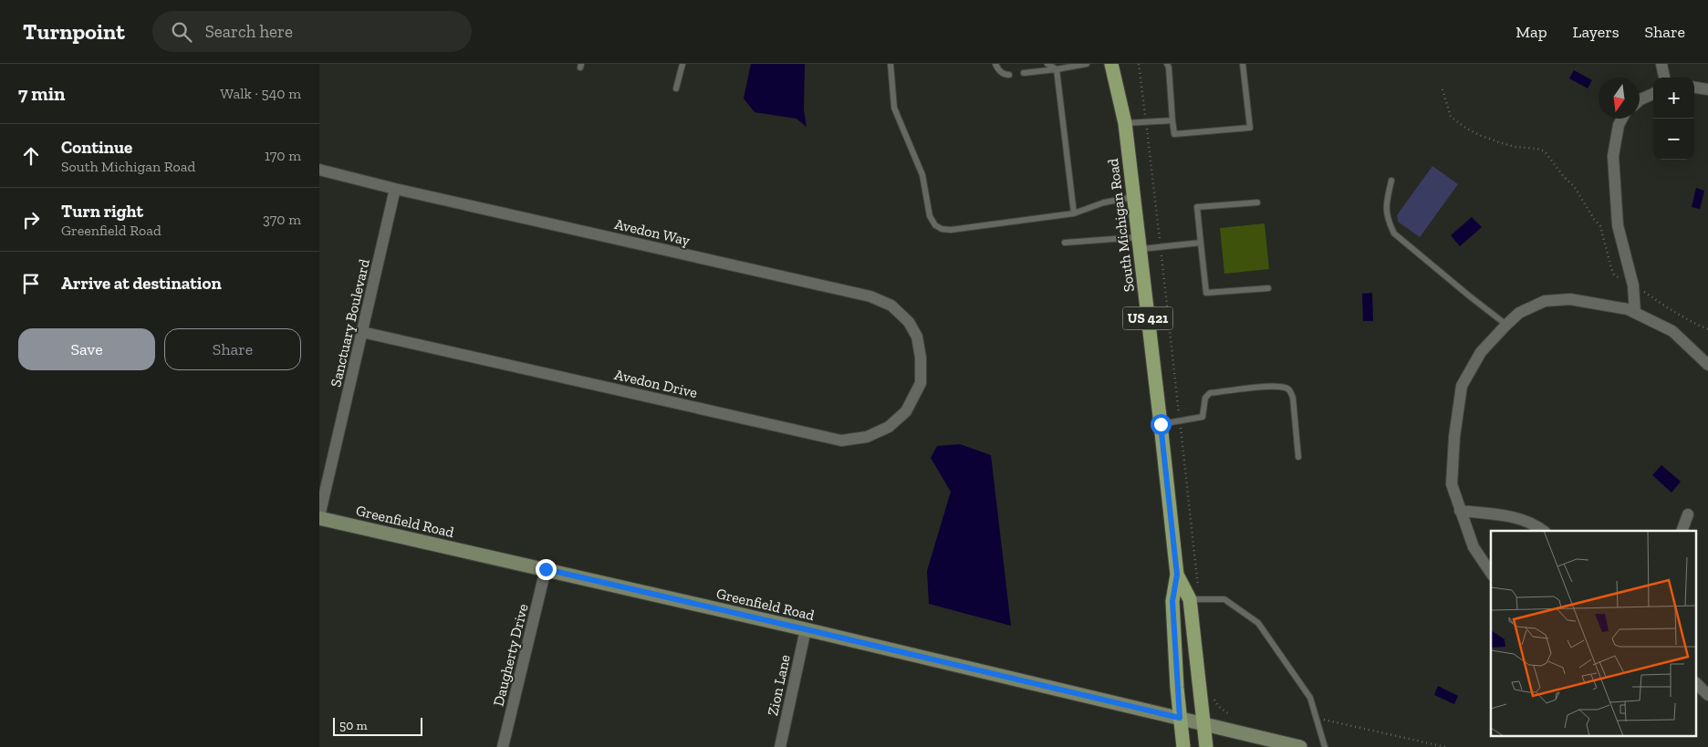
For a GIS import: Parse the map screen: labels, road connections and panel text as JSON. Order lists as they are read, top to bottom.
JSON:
{
  "streets": {
    "main road": ["South Michigan Road", "US 421"],
    "street": [
      "Avedon Way",
      "Sanctuary Boulevard",
      "Avedon Drive",
      "Greenfield Road",
      "Daugherty Drive",
      "Zion Lane"
    ]
  },
  "crossings": [
    ["South Michigan Road", "Greenfield Road"],
    ["Avedon Way", "Sanctuary Boulevard"],
    ["Avedon Way", "Avedon Drive"],
    ["Sanctuary Boulevard", "Avedon Drive"],
    ["Sanctuary Boulevard", "Greenfield Road"],
    ["Greenfield Road", "Daugherty Drive"],
    ["Greenfield Road", "Zion Lane"]
  ],
  "scale_bar": "50 m",
  "north": "bottom",
  "page": {
    "header": "Turnpoint",
    "search": "Search here",
    "nav": ["Map", "Layers", "Share"],
    "heading": ["7 min", "Walk · 540 m"],
    "map_buttons": ["+", "−"],
    "list": [
      ["Continue", "South Michigan Road", "170 m"],
      ["Turn right", "Greenfield Road", "370 m"],
      "Arrive at destination"
    ],
    "buttons": ["Save", "Share"],
    "scale": "50 m"
  }
}
